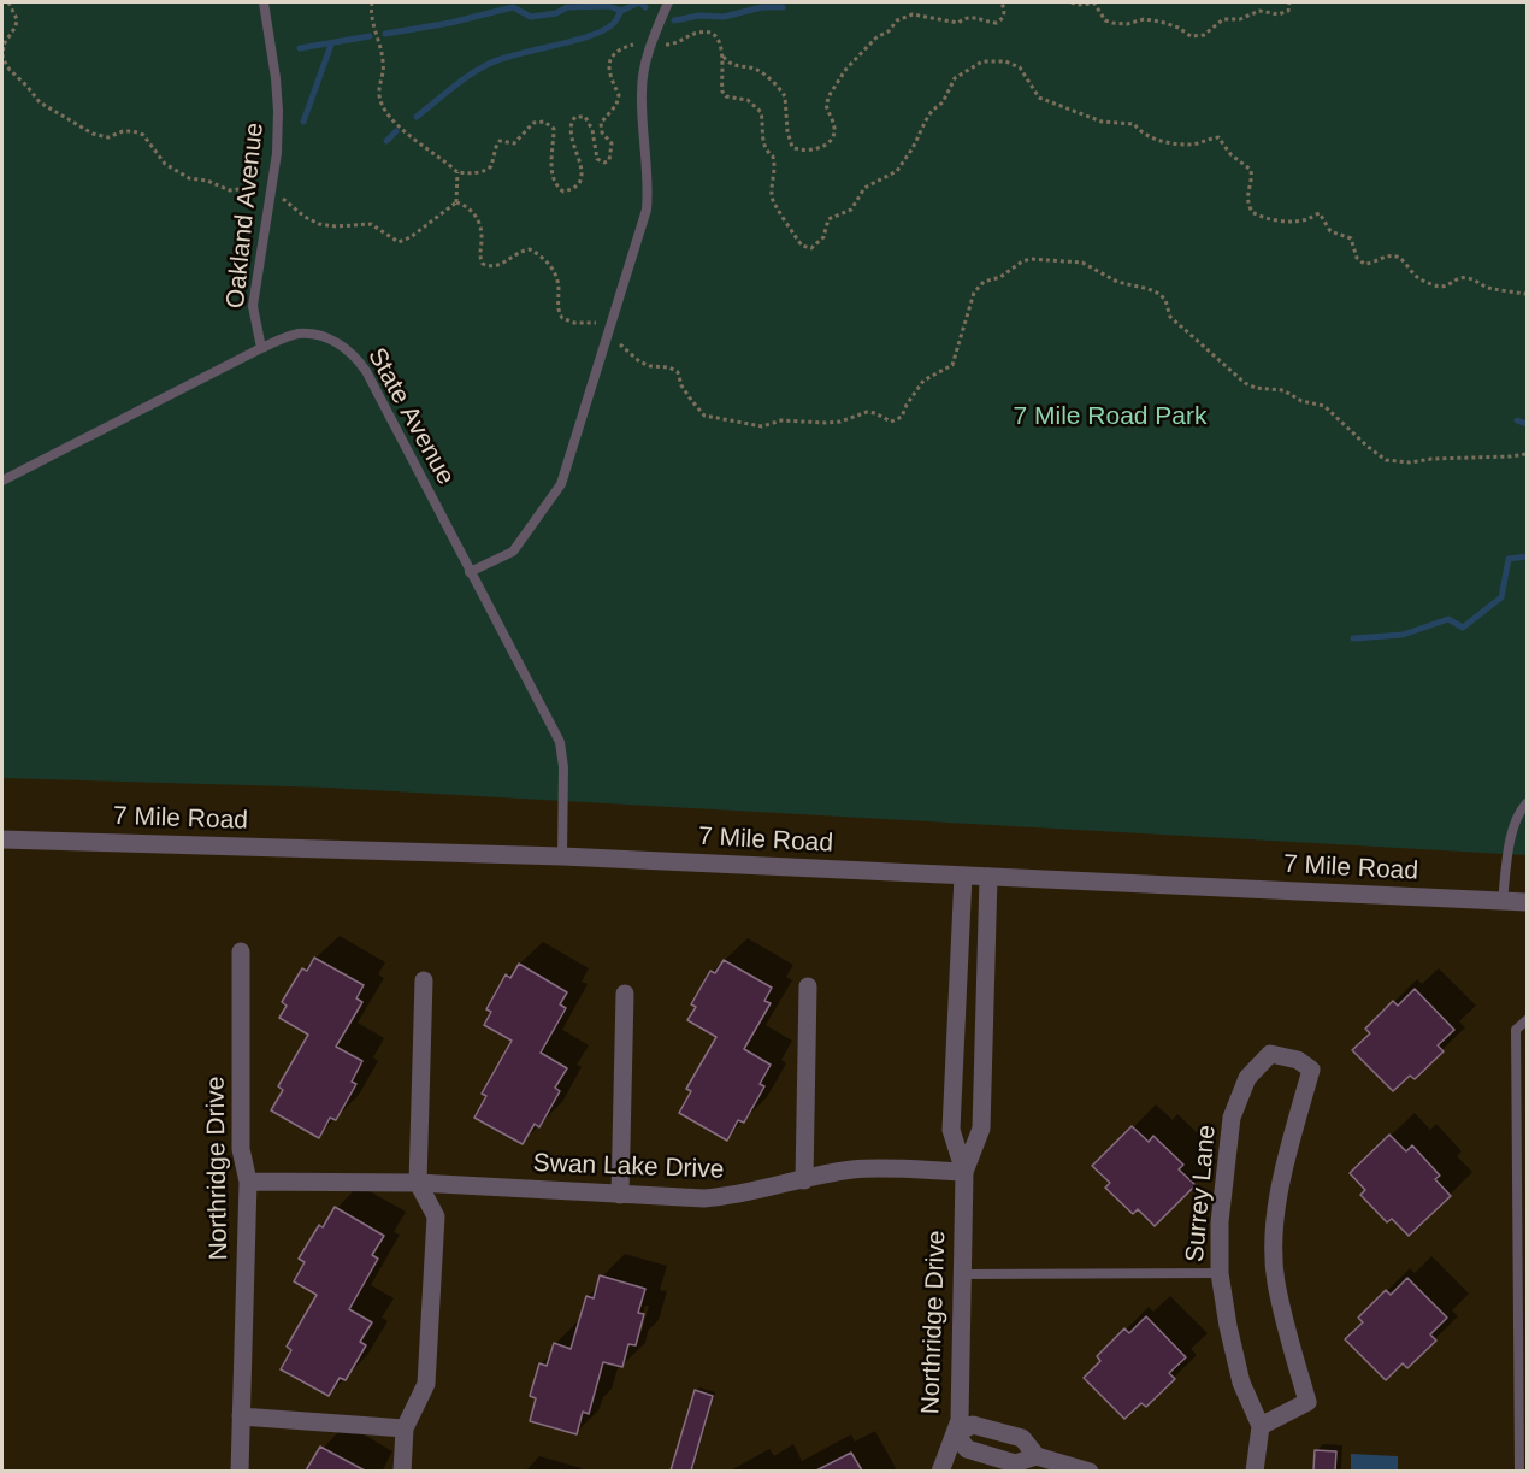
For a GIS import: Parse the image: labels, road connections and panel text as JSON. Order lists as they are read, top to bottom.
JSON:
{
  "streets": {
    "street": [
      "7 Mile Road",
      "Swan Lake Drive",
      "Northridge Drive",
      "Surrey Lane"
    ],
    "lane": ["Oakland Avenue", "State Avenue"]
  },
  "crossings": [
    ["Oakland Avenue", "State Avenue"],
    ["State Avenue", "7 Mile Road"],
    ["7 Mile Road", "Northridge Drive"],
    ["Swan Lake Drive", "Northridge Drive"]
  ],
  "parks": ["7 Mile Road Park"]
}
